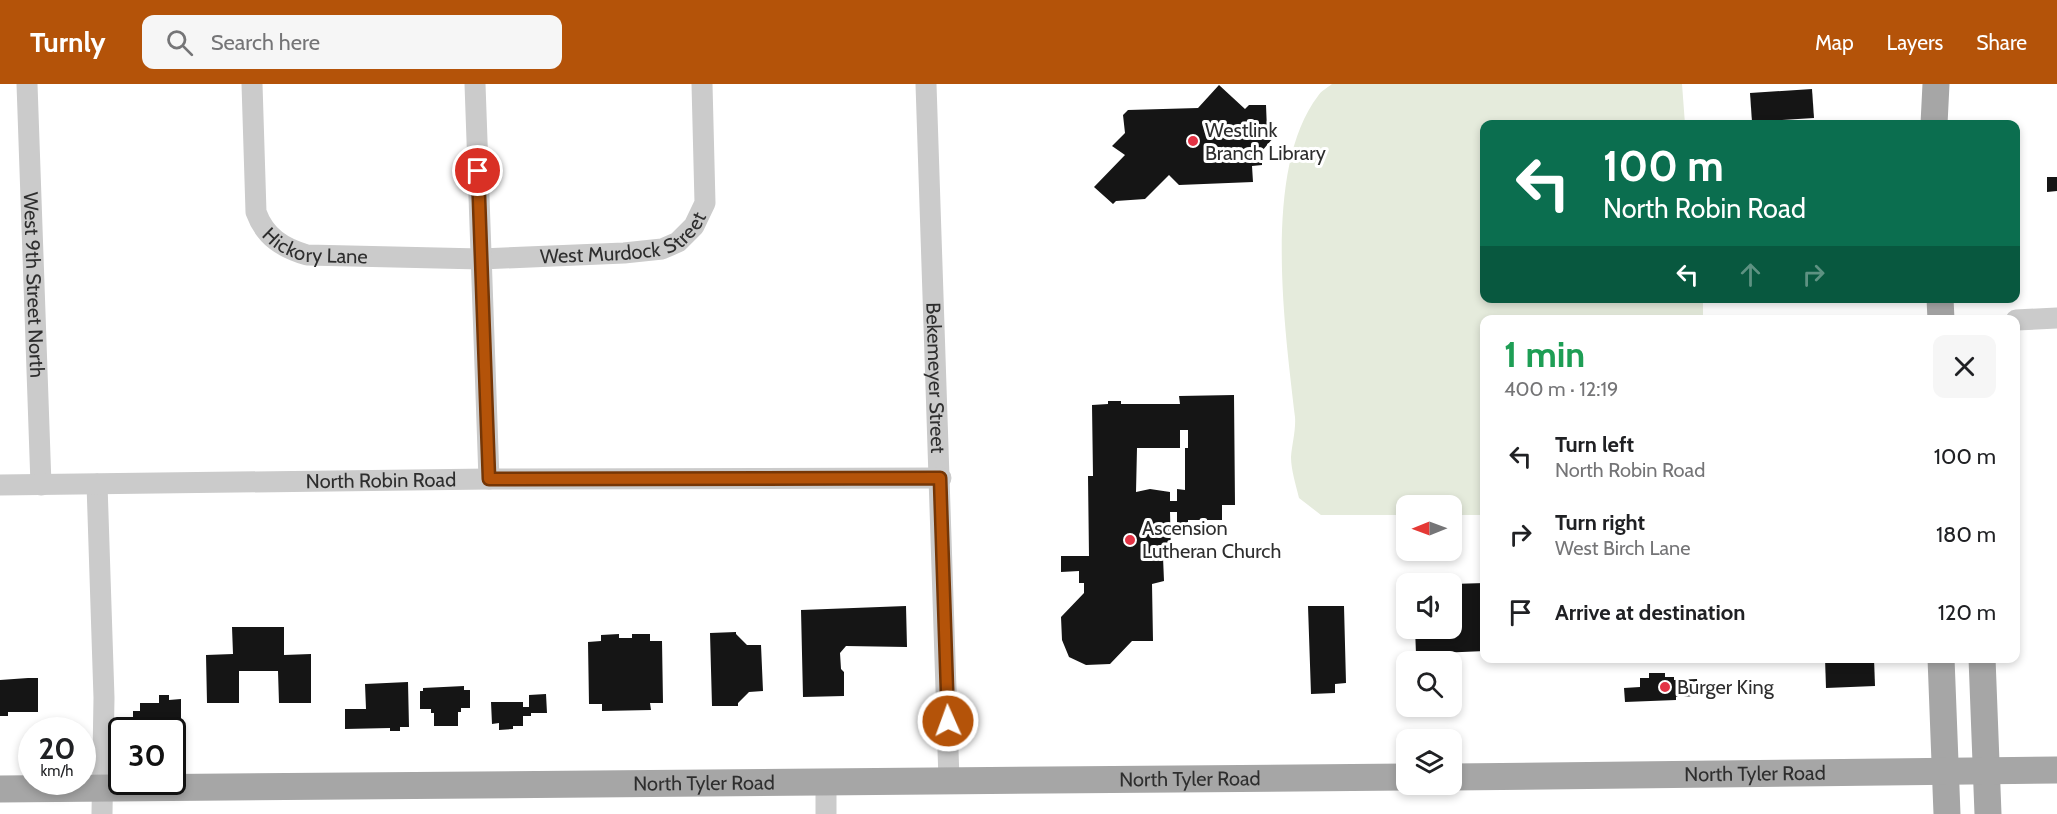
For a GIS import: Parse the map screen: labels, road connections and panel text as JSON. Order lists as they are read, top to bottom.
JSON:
{
  "streets": {
    "main road": ["North Tyler Road"],
    "street": [
      "West Murdock Street",
      "Hickory Lane",
      "West 9th Street North",
      "Bekemeyer Street",
      "North Robin Road"
    ]
  },
  "crossings": [
    ["West Murdock Street", "Hickory Lane"],
    ["West 9th Street North", "North Robin Road"],
    ["Bekemeyer Street", "North Robin Road"],
    ["Bekemeyer Street", "North Tyler Road"]
  ],
  "places": ["Westlink Branch Library", "Ascension Lutheran Church", "Burger King"],
  "north": "left",
  "page": {
    "header": "Turnly",
    "search": "Search here",
    "nav": ["Map", "Layers", "Share"],
    "turn": ["100 m", "North Robin Road"],
    "heading": ["1 min", "400 m · 12:19"],
    "list": [
      {
        "name": "Turn left",
        "note": "North Robin Road",
        "value": "100 m"
      },
      {
        "name": "Turn right",
        "note": "West Birch Lane",
        "value": "180 m"
      },
      {
        "name": "Arrive at destination",
        "value": "120 m"
      }
    ],
    "speed": "20 km/h",
    "limit": "30"
  }
}
